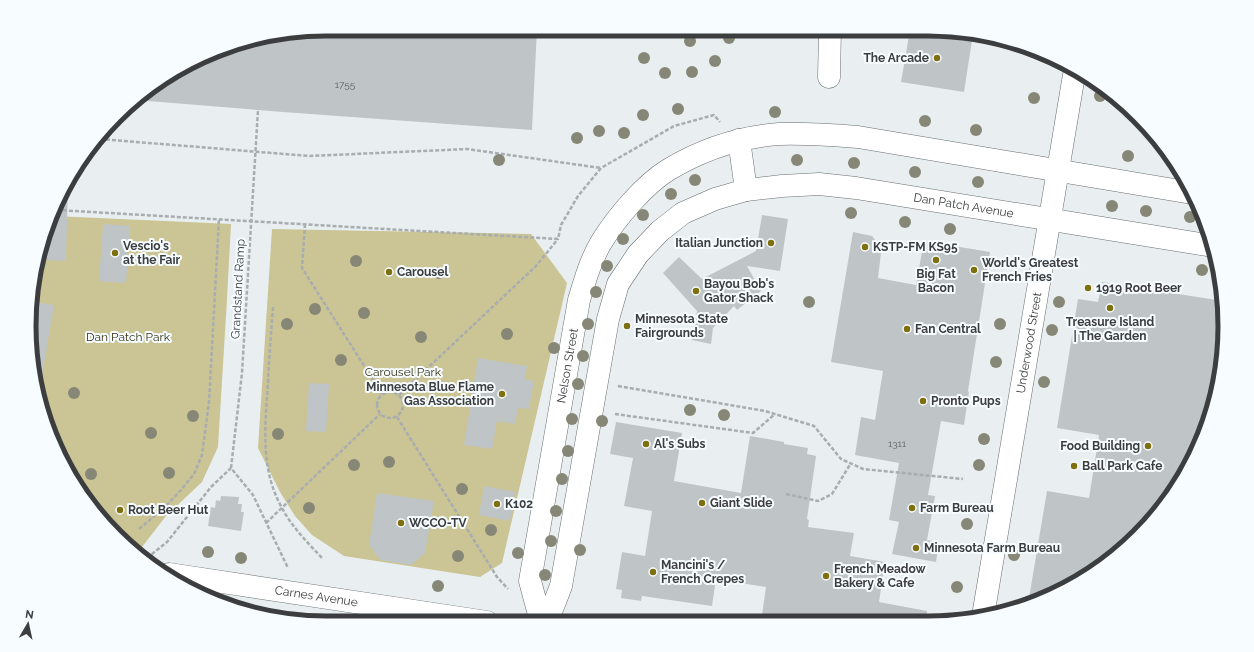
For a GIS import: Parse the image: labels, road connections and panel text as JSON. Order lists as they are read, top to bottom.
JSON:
{
  "streets": {
    "street": [
      "Dan Patch Avenue",
      "Underwood Street",
      "Nelson Street",
      "Carnes Avenue"
    ],
    "path": ["Grandstand Ramp"]
  },
  "crossings": [
    ["Dan Patch Avenue", "Underwood Street"]
  ],
  "parks": ["Dan Patch Park", "Carousel Park"],
  "places": [
    "The Arcade",
    "Italian Junction",
    "KSTP-FM KS95",
    "Vescio's at the Fair",
    "Big Fat Bacon",
    "World's Greatest French Fries",
    "Carousel",
    "1919 Root Beer",
    "Bayou Bob's Gator Shack",
    "Treasure Island | The Garden",
    "Minnesota State Fairgrounds",
    "Fan Central",
    "Minnesota Blue Flame Gas Association",
    "Pronto Pups",
    "Al's Subs",
    "Food Building",
    "Ball Park Cafe",
    "Giant Slide",
    "K102",
    "Farm Bureau",
    "Root Beer Hut",
    "WCCO-TV",
    "Minnesota Farm Bureau",
    "Mancini's / French Crepes",
    "French Meadow Bakery & Cafe"
  ],
  "house_numbers": ["1755", "1311"],
  "north": "top"
}
